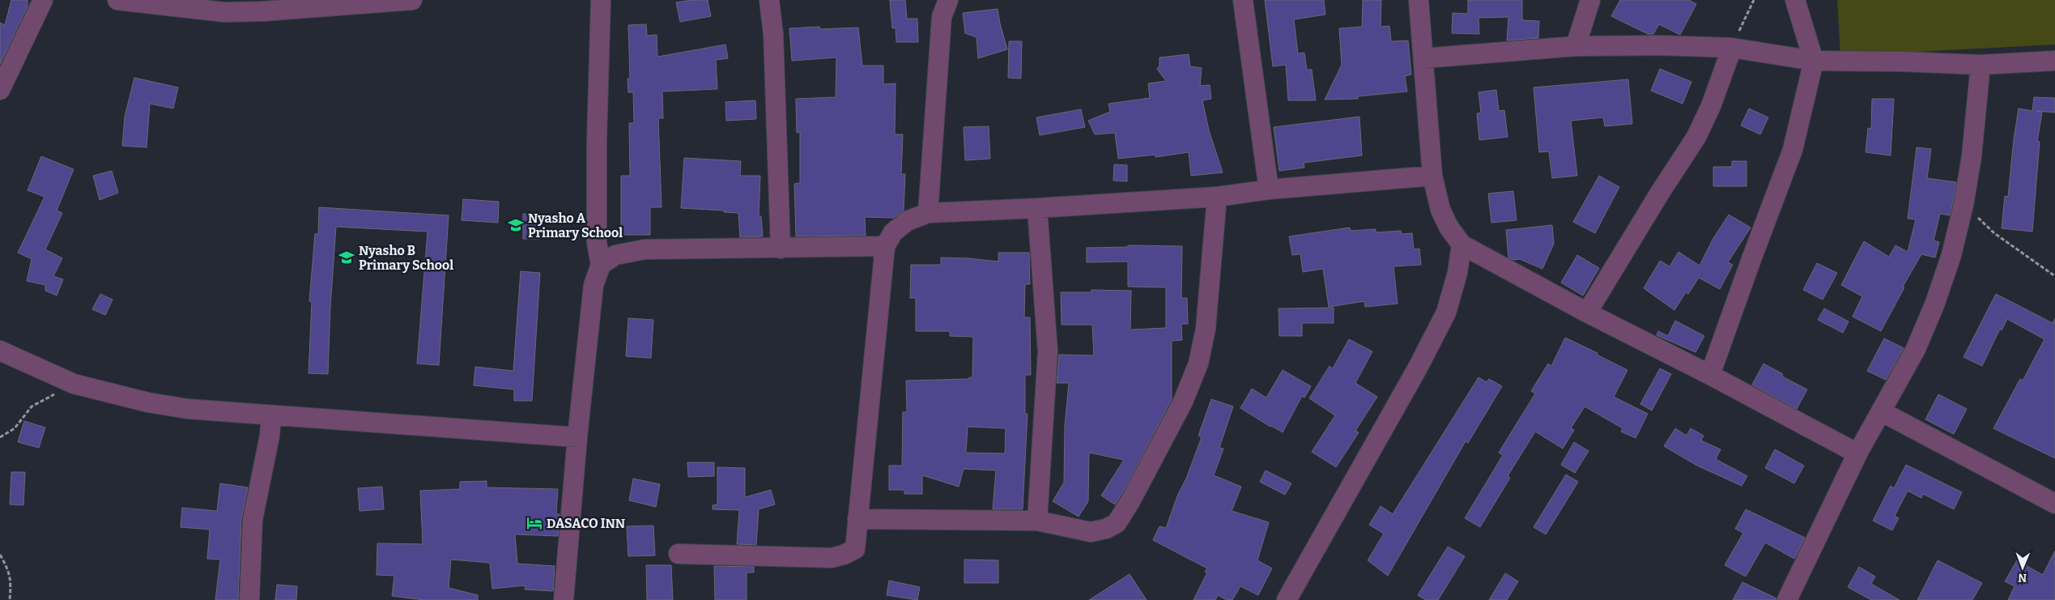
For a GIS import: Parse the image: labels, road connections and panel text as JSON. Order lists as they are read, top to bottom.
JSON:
{
  "places": {
    "school or university": ["Nyasho A Primary School", "Nyasho B Primary School"],
    "hotel": ["DASACO INN"]
  },
  "north": "bottom"
}
